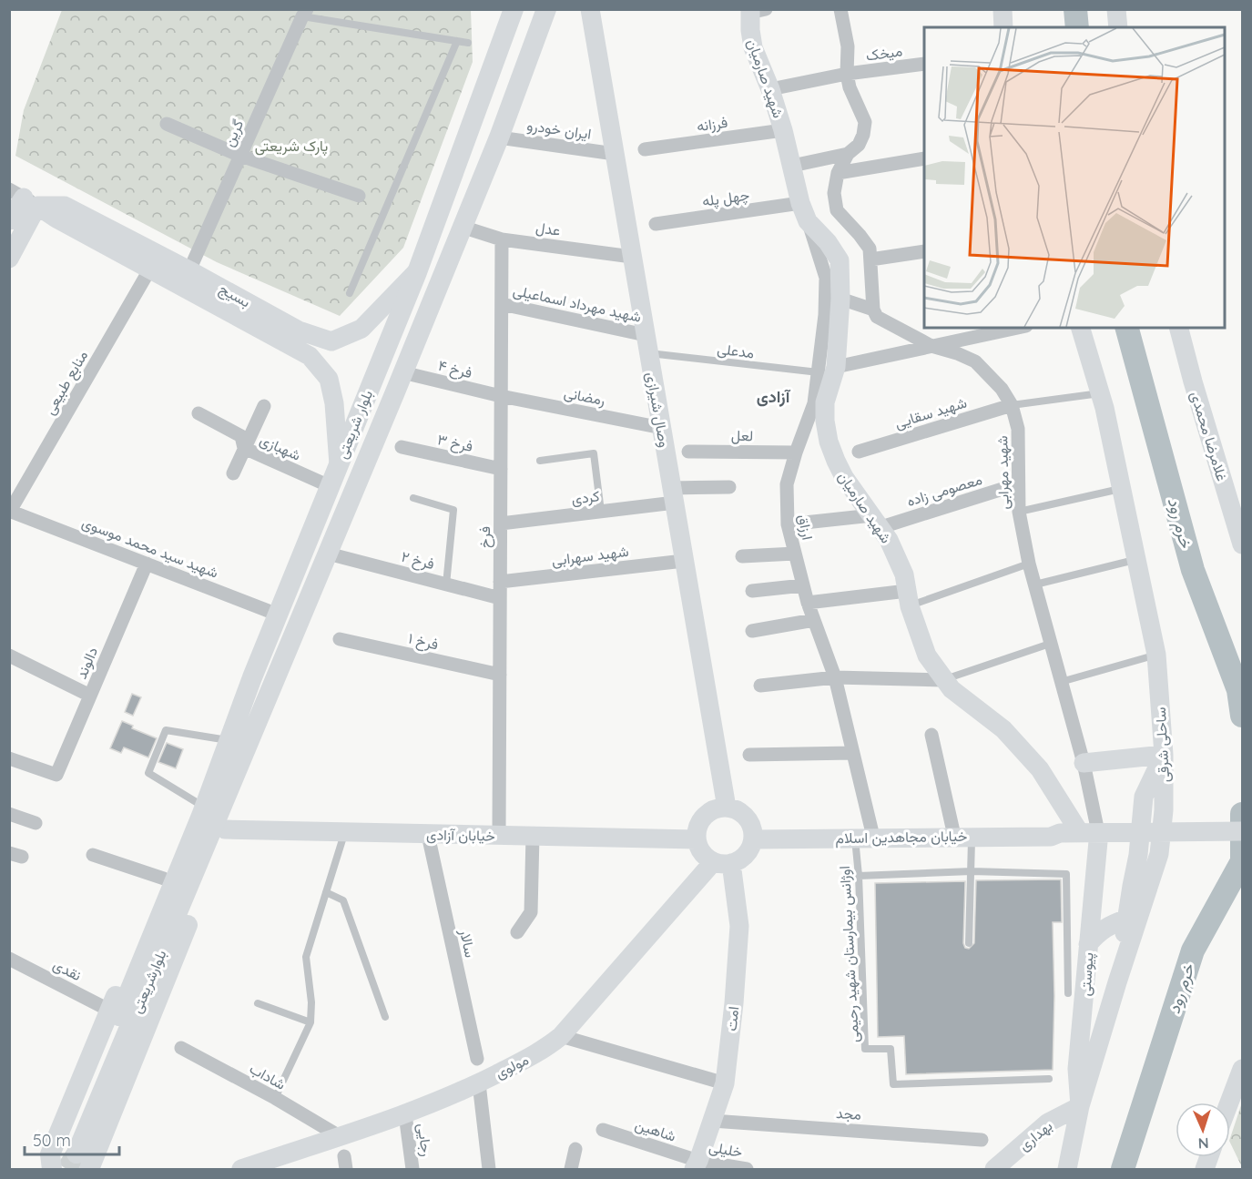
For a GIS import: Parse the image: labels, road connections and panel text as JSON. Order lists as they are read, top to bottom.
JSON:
{
  "streets": {
    "main road": ["بلوار شریعتی", "بلوارشریعتی"],
    "street": [
      "میخک",
      "شهید صارمیان",
      "فرزانه",
      "ایران خودرو",
      "گرین",
      "چهل پله",
      "عدل",
      "بسیج",
      "شهید مهرداد اسماعیلی",
      "فرخ ۴",
      "منابع طبیعی",
      "رمضانی",
      "وصال شیرازی",
      "شهید سقایی",
      "لعل",
      "غلامرضا محمدی",
      "فرخ ۳",
      "شهبازی",
      "شهید مهرابی",
      "معصومی زاده",
      "کردی",
      "ارزاق",
      "فرخ",
      "شهید سید محمد موسوی",
      "شهید سهرابی",
      "فرخ ۲",
      "فرخ ۱",
      "دالوند",
      "ساحلی شرقی",
      "خیابان آزادی",
      "خیابان مجاهدین اسلام",
      "سالار",
      "نقدی",
      "پیوستی",
      "امت",
      "مولوی",
      "شاداب",
      "مجد",
      "شاهین",
      "بهداری",
      "رجایی",
      "خلیلی"
    ],
    "lane": ["مدعلی", "اوژانس بیمارستان شهید رحیمی"]
  },
  "crossings": [
    ["میخک", "شهید صارمیان"],
    ["شهید صارمیان", "فرزانه"],
    ["شهید صارمیان", "چهل پله"],
    ["شهید صارمیان", "مدعلی"],
    ["شهید صارمیان", "شهید سقایی"],
    ["شهید صارمیان", "شهید مهرابی"],
    ["شهید صارمیان", "معصومی زاده"],
    ["شهید صارمیان", "ارزاق"],
    ["شهید صارمیان", "خیابان مجاهدین اسلام"],
    ["شهید صارمیان", "پیوستی"],
    ["ایران خودرو", "وصال شیرازی"],
    ["ایران خودرو", "بلوار شریعتی"],
    ["گرین", "بسیج"],
    ["چهل پله", "ارزاق"],
    ["عدل", "وصال شیرازی"],
    ["عدل", "بلوار شریعتی"],
    ["عدل", "فرخ"],
    ["بسیج", "منابع طبیعی"],
    ["بسیج", "بلوار شریعتی"],
    ["شهید مهرداد اسماعیلی", "مدعلی"],
    ["شهید مهرداد اسماعیلی", "وصال شیرازی"],
    ["شهید مهرداد اسماعیلی", "فرخ"],
    ["مدعلی", "وصال شیرازی"],
    ["مدعلی", "شهید سقایی"],
    ["مدعلی", "شهید مهرابی"],
    ["مدعلی", "معصومی زاده"],
    ["مدعلی", "ارزاق"],
    ["فرخ ۴", "رمضانی"],
    ["فرخ ۴", "بلوار شریعتی"],
    ["فرخ ۴", "فرخ"],
    ["منابع طبیعی", "شهید سید محمد موسوی"],
    ["رمضانی", "وصال شیرازی"],
    ["رمضانی", "فرخ"],
    ["وصال شیرازی", "کردی"],
    ["وصال شیرازی", "شهید سهرابی"],
    ["وصال شیرازی", "خیابان آزادی"],
    ["وصال شیرازی", "خیابان مجاهدین اسلام"],
    ["وصال شیرازی", "امت"],
    ["وصال شیرازی", "مولوی"],
    ["شهید سقایی", "شهید مهرابی"],
    ["شهید سقایی", "معصومی زاده"],
    ["شهید سقایی", "ارزاق"],
    ["بلوار شریعتی", "شهبازی"],
    ["بلوار شریعتی", "شهید سید محمد موسوی"],
    ["بلوار شریعتی", "فرخ ۲"],
    ["بلوار شریعتی", "بلوارشریعتی"],
    ["لعل", "ارزاق"],
    ["فرخ ۳", "فرخ"],
    ["شهید مهرابی", "معصومی زاده"],
    ["شهید مهرابی", "ارزاق"],
    ["شهید مهرابی", "خیابان مجاهدین اسلام"],
    ["شهید مهرابی", "پیوستی"],
    ["معصومی زاده", "ارزاق"],
    ["کردی", "فرخ"],
    ["ارزاق", "خیابان مجاهدین اسلام"],
    ["ارزاق", "اوژانس بیمارستان شهید رحیمی"],
    ["فرخ", "شهید سهرابی"],
    ["فرخ", "فرخ ۲"],
    ["فرخ", "فرخ ۱"],
    ["فرخ", "خیابان آزادی"],
    ["شهید سید محمد موسوی", "دالوند"],
    ["ساحلی شرقی", "پیوستی"],
    ["ساحلی شرقی", "بهداری"],
    ["خیابان آزادی", "خیابان مجاهدین اسلام"],
    ["خیابان آزادی", "سالار"],
    ["خیابان آزادی", "امت"],
    ["خیابان آزادی", "مولوی"],
    ["خیابان مجاهدین اسلام", "اوژانس بیمارستان شهید رحیمی"],
    ["خیابان مجاهدین اسلام", "پیوستی"],
    ["خیابان مجاهدین اسلام", "امت"],
    ["خیابان مجاهدین اسلام", "مولوی"],
    ["پیوستی", "بهداری"],
    ["امت", "مولوی"],
    ["امت", "مجد"],
    ["امت", "شاهین"],
    ["امت", "خلیلی"],
    ["مولوی", "شاداب"],
    ["مولوی", "رجایی"],
    ["شاهین", "خلیلی"]
  ],
  "districts": ["آزادی"],
  "water": ["خرم رود"],
  "parks": ["پارک شریعتی"],
  "scale_bar": "50 m",
  "north": "bottom"
}
